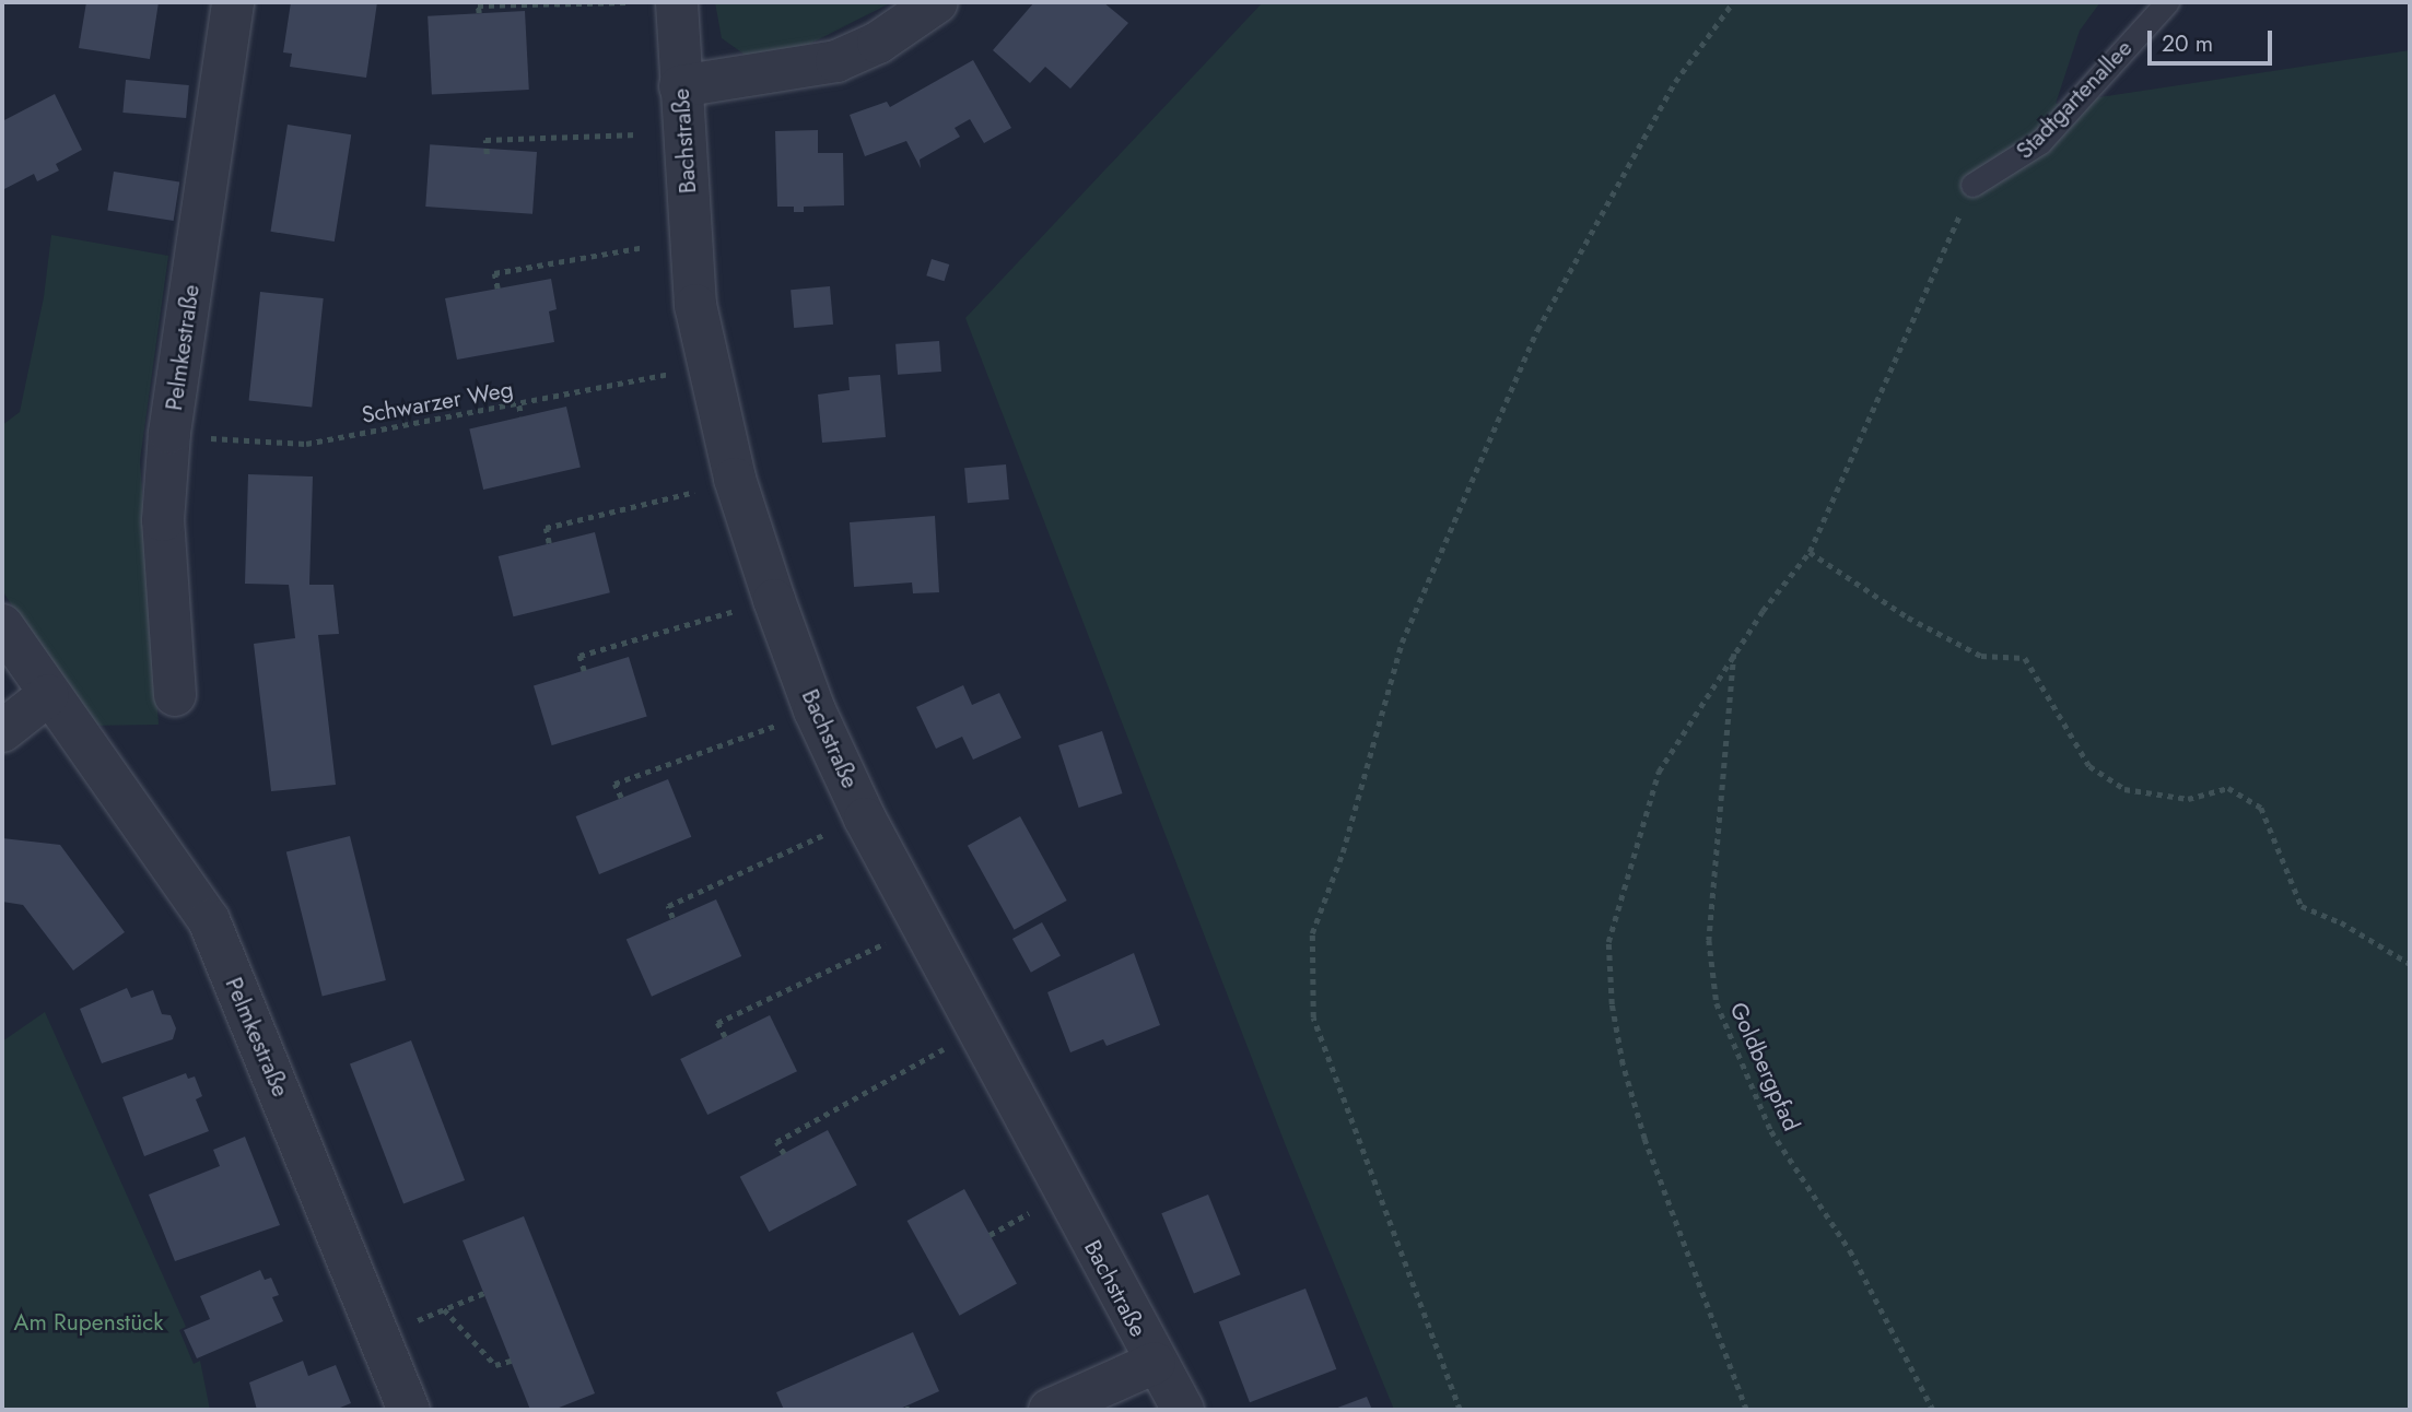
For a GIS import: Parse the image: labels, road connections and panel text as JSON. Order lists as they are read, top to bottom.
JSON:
{
  "streets": {
    "street": ["Bachstraße", "Pelmkestraße"],
    "lane": ["Stadtgartenallee"],
    "path": ["Schwarzer Weg", "Goldbergpfad"]
  },
  "crossings": [
    ["Bachstraße", "Schwarzer Weg"],
    ["Pelmkestraße", "Schwarzer Weg"]
  ],
  "parks": ["Am Rupenstück"],
  "scale_bar": "20 m"
}
